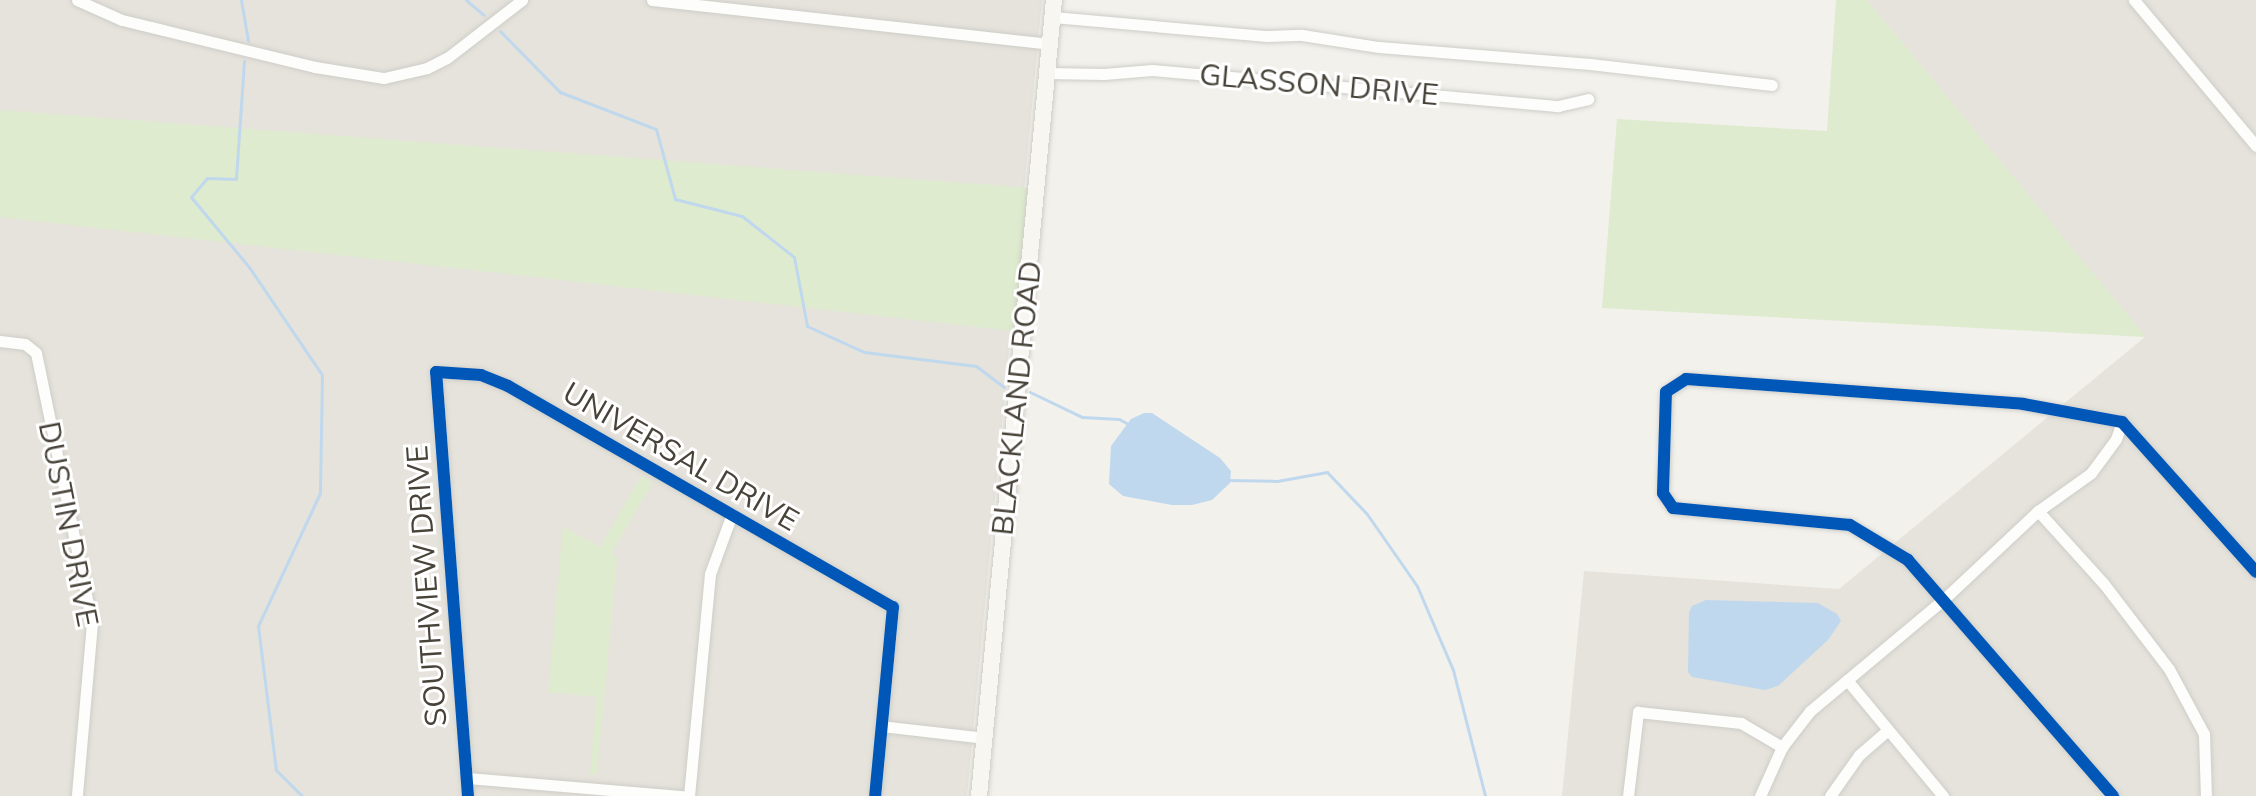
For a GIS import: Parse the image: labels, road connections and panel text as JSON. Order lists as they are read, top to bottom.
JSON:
{
  "streets": {
    "street": [
      "GLASSON DRIVE",
      "BLACKLAND ROAD",
      "UNIVERSAL DRIVE",
      "DUSTIN DRIVE",
      "SOUTHVIEW DRIVE"
    ]
  },
  "crossings": [
    ["GLASSON DRIVE", "BLACKLAND ROAD"],
    ["UNIVERSAL DRIVE", "SOUTHVIEW DRIVE"]
  ]
}
